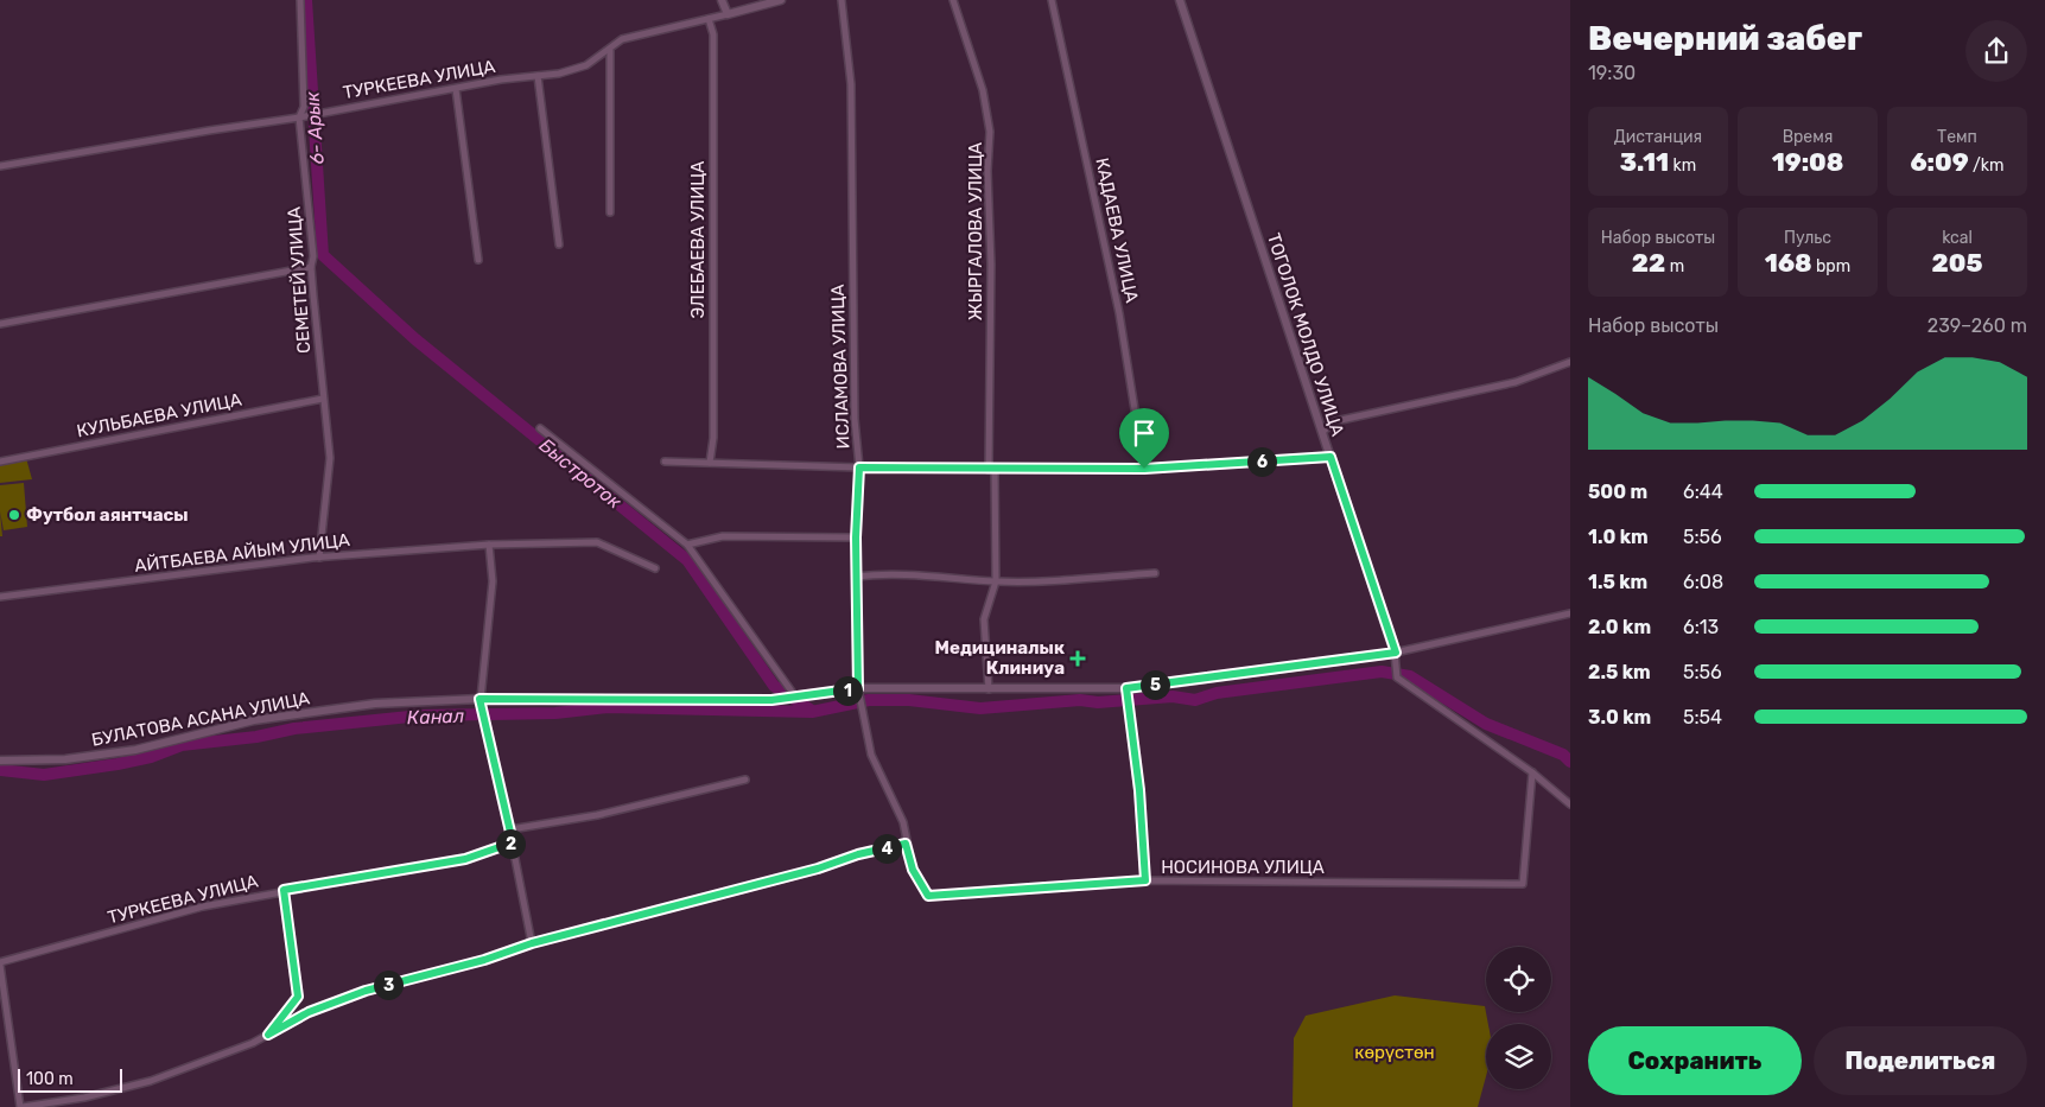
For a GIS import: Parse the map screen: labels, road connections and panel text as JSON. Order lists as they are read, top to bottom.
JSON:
{
  "streets": {
    "street": [
      "ТУРКЕЕВА УЛИЦА",
      "КАДАЕВА УЛИЦА",
      "ЖЫРГАЛОВА УЛИЦА",
      "ЭЛЕБАЕВА УЛИЦА",
      "СЕМЕТЕЙ УЛИЦА",
      "ТОГОЛОК МОЛДО УЛИЦА",
      "ИСЛАМОВА УЛИЦА",
      "КУЛЬБАЕВА УЛИЦА",
      "АЙТБАЕВА АЙЫМ УЛИЦА",
      "БУЛАТОВА АСАНА УЛИЦА",
      "НОСИНОВА УЛИЦА"
    ]
  },
  "crossings": [
    ["ТУРКЕЕВА УЛИЦА", "ЭЛЕБАЕВА УЛИЦА"],
    ["ТУРКЕЕВА УЛИЦА", "СЕМЕТЕЙ УЛИЦА"],
    ["ЖЫРГАЛОВА УЛИЦА", "БУЛАТОВА АСАНА УЛИЦА"],
    ["СЕМЕТЕЙ УЛИЦА", "КУЛЬБАЕВА УЛИЦА"],
    ["СЕМЕТЕЙ УЛИЦА", "АЙТБАЕВА АЙЫМ УЛИЦА"],
    ["ТОГОЛОК МОЛДО УЛИЦА", "БУЛАТОВА АСАНА УЛИЦА"],
    ["ТОГОЛОК МОЛДО УЛИЦА", "НОСИНОВА УЛИЦА"],
    ["ИСЛАМОВА УЛИЦА", "БУЛАТОВА АСАНА УЛИЦА"],
    ["ИСЛАМОВА УЛИЦА", "НОСИНОВА УЛИЦА"]
  ],
  "water": ["6- Арык", "Быстроток", "Канал"],
  "parks": ["көрүстөн"],
  "places": {
    "other": ["Футбол аянтчасы"],
    "health": ["Медициналык Клиниуа"]
  },
  "scale_bar": "100 m",
  "page": {
    "heading": ["Вечерний забег", "19:30"],
    "stats": [
      ["Дистанция", "3.11 km"],
      ["Время", "19:08"],
      ["Темп", "6:09 /km"],
      ["Набор высоты", "22 m"],
      ["Пульс", "168 bpm"],
      ["kcal", "205"]
    ],
    "chart": ["Набор высоты", "239–260 m"],
    "pins": [
      "6",
      "5",
      "1",
      "2",
      "4",
      "3"
    ],
    "list": [
      {
        "name": "500 m",
        "note": "6:44"
      },
      {
        "name": "1.0 km",
        "note": "5:56"
      },
      {
        "name": "1.5 km",
        "note": "6:08"
      },
      {
        "name": "2.0 km",
        "note": "6:13"
      },
      {
        "name": "2.5 km",
        "note": "5:56"
      },
      {
        "name": "3.0 km",
        "note": "5:54"
      }
    ],
    "buttons": ["Сохранить", "Поделиться"],
    "scale": "100 m"
  }
}
